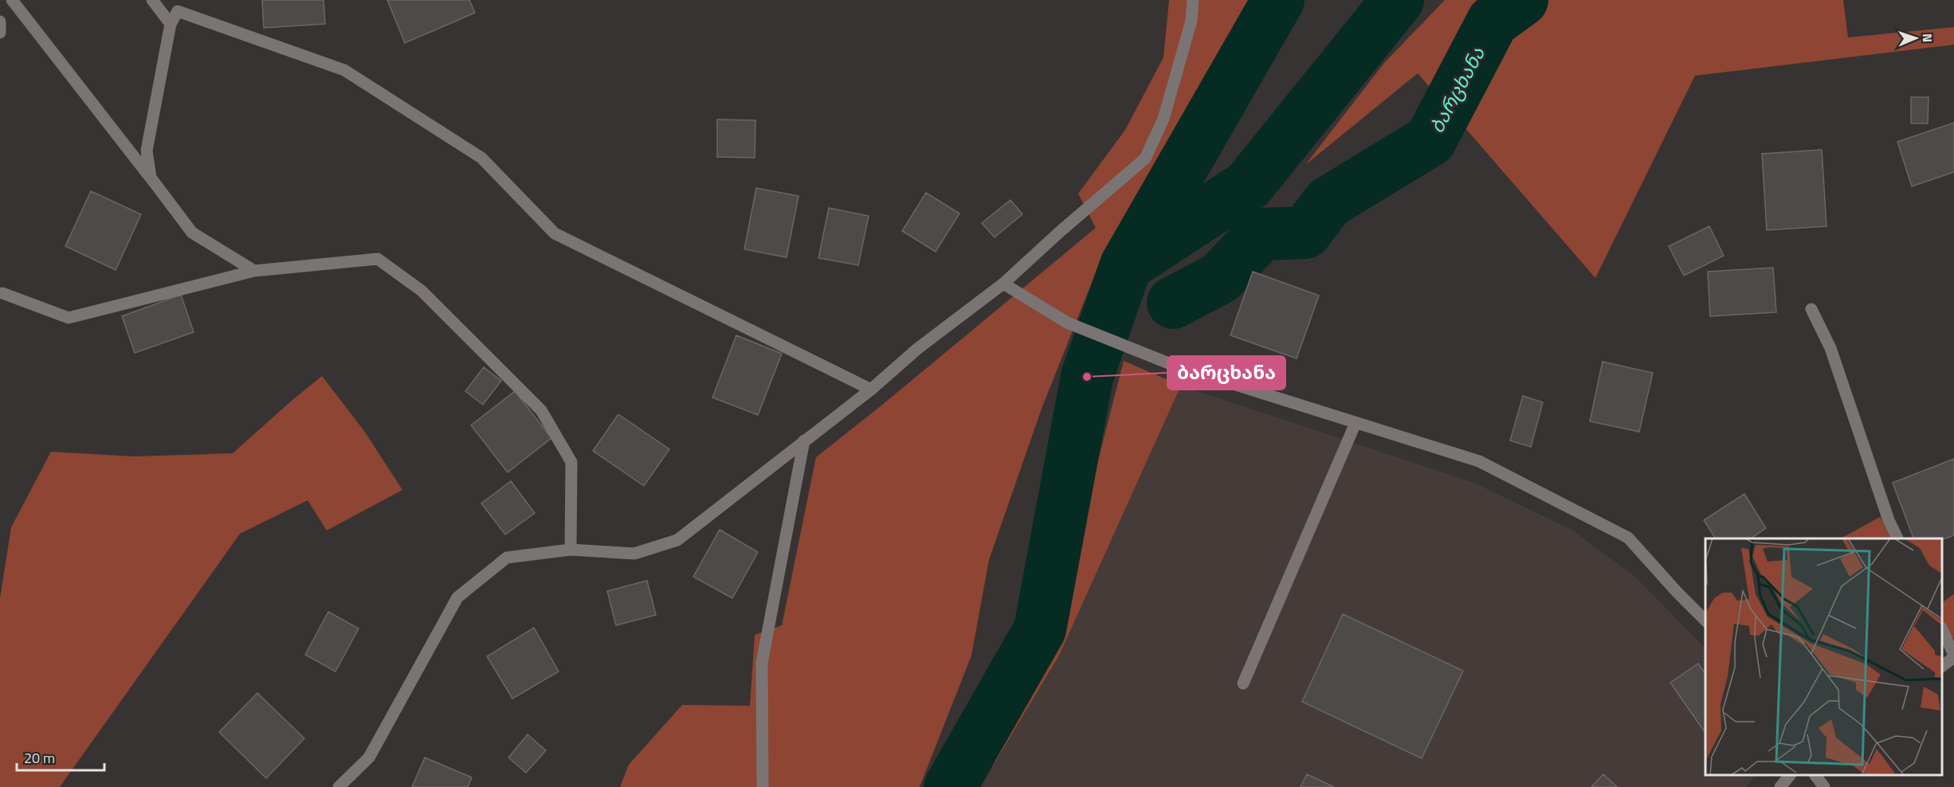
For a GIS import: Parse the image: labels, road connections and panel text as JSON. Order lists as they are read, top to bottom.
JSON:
{
  "water": ["ბარცხანა"],
  "places": ["ბარცხანა"],
  "scale_bar": "20 m",
  "north": "right"
}
